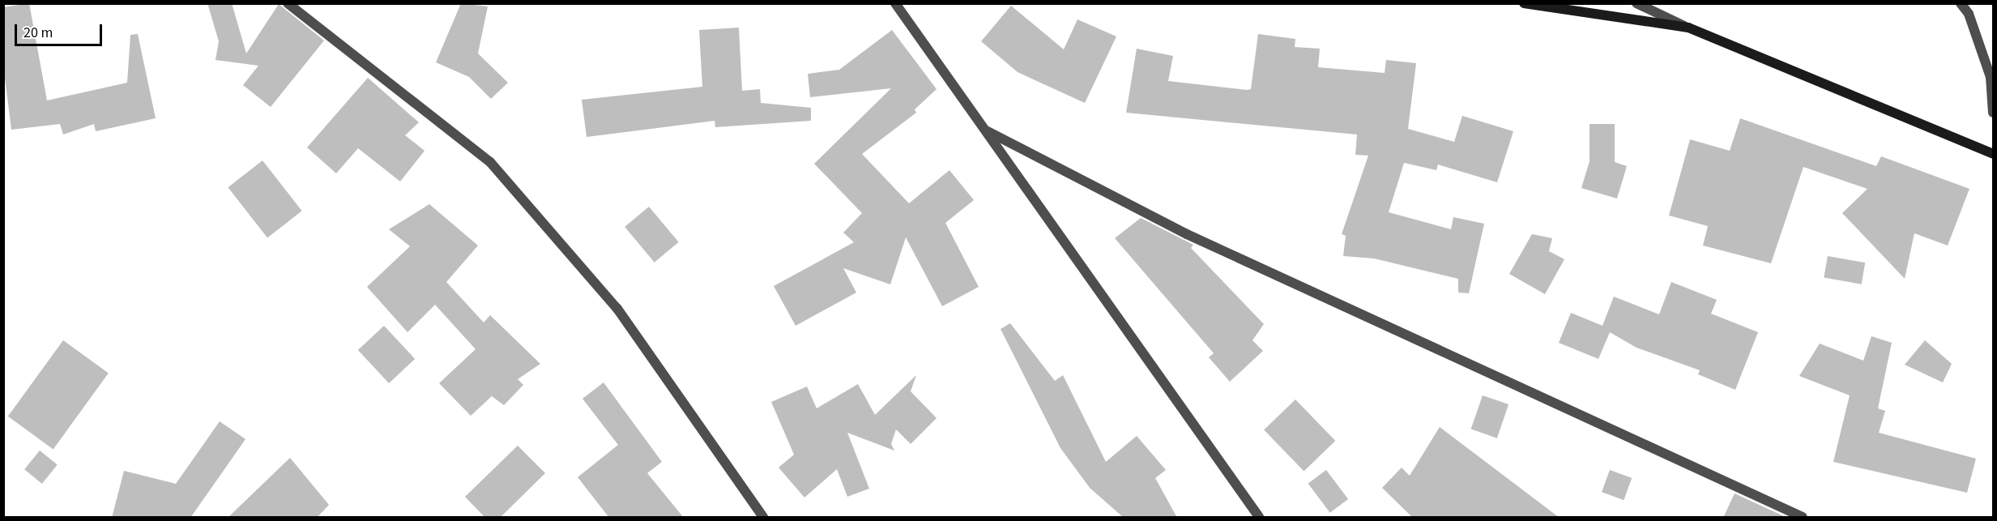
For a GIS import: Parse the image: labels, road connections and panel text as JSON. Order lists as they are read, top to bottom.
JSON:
{
  "scale_bar": "20 m"
}
